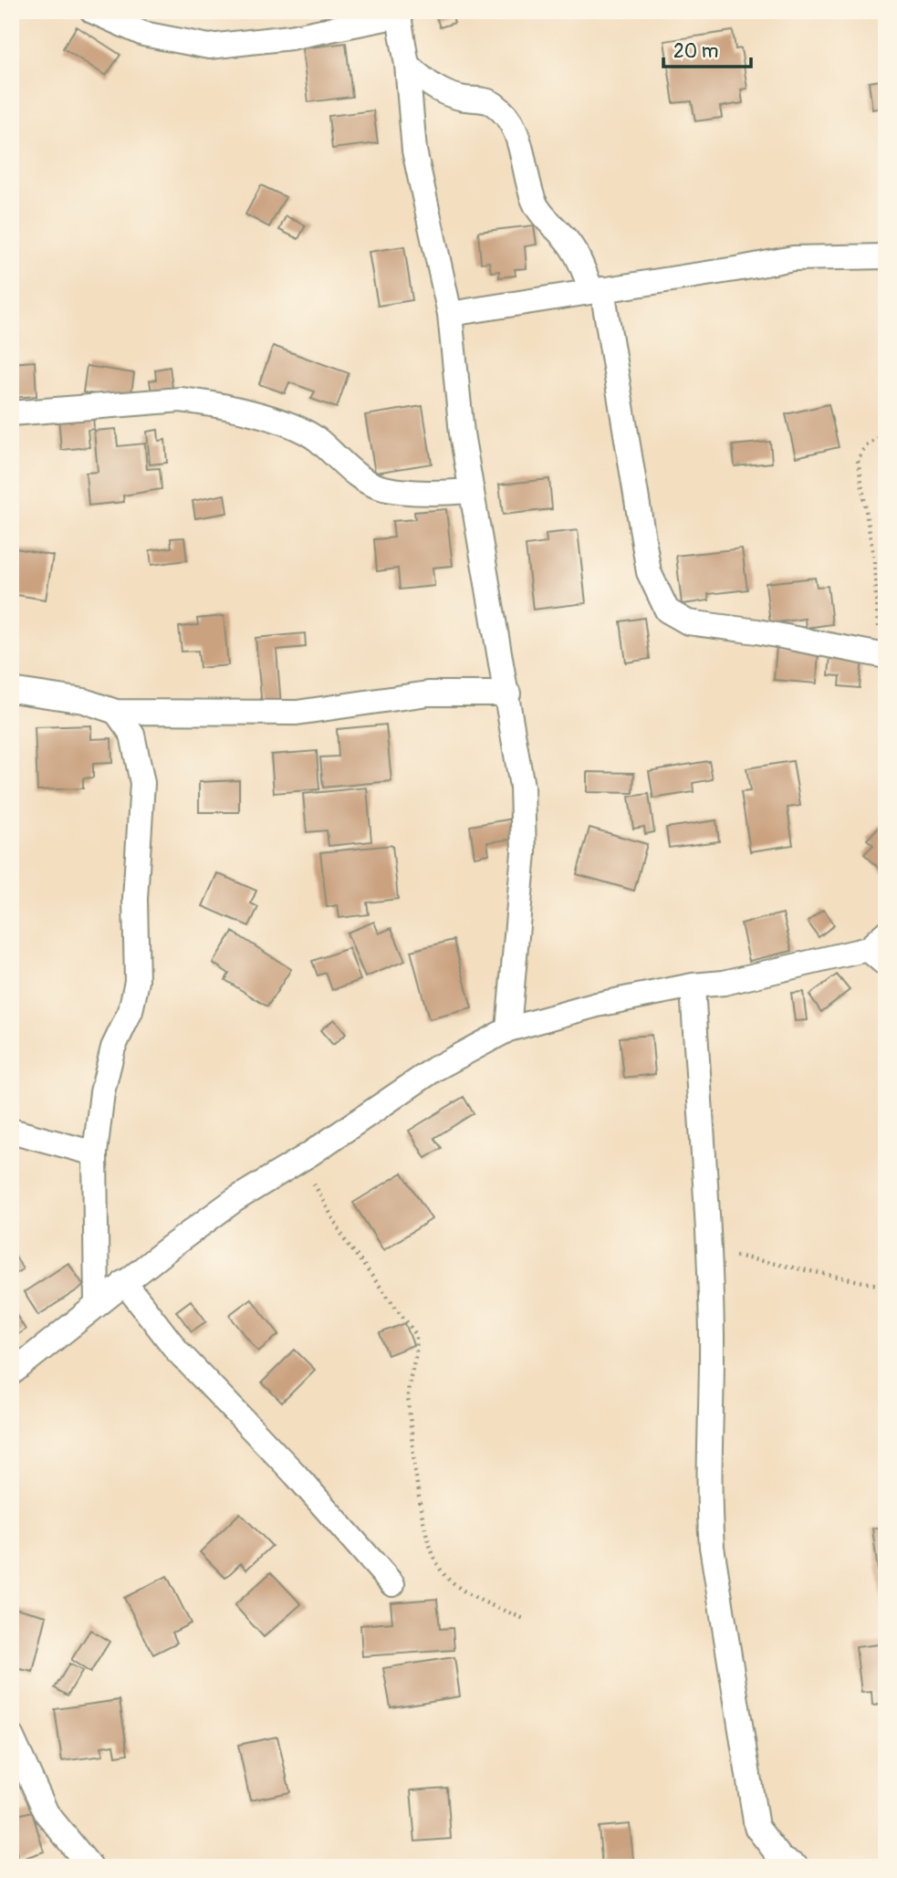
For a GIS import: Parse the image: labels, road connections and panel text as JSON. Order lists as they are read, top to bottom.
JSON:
{
  "scale_bar": "20 m"
}
